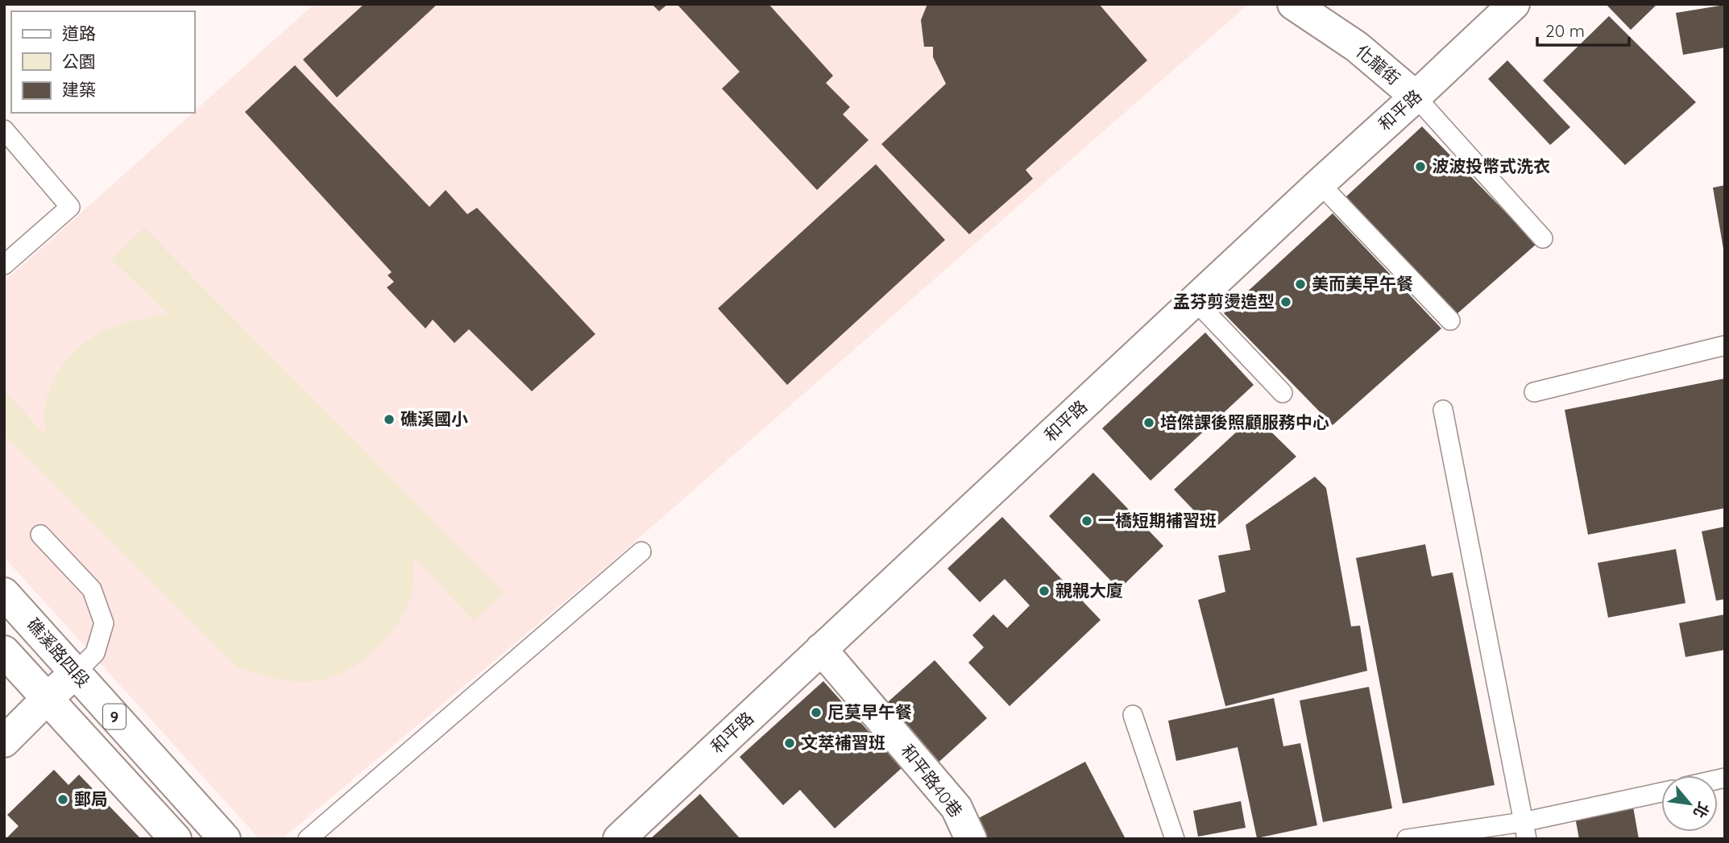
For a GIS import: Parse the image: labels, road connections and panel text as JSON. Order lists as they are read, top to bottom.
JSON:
{
  "streets": {
    "street": [
      "化龍街",
      "和平路",
      "礁溪路四段",
      "9",
      "和平路40巷"
    ]
  },
  "crossings": [
    ["化龍街", "和平路"],
    ["和平路", "和平路40巷"]
  ],
  "places": [
    "波波投幣式洗衣",
    "美而美早午餐",
    "孟芬剪燙造型",
    "礁溪國小",
    "培傑課後照顧服務中心",
    "一橋短期補習班",
    "親親大廈",
    "尼莫早午餐",
    "文萃補習班",
    "郵局"
  ],
  "legend": ["道路", "公園", "建築"],
  "scale_bar": "20 m",
  "north": "bottom right"
}
